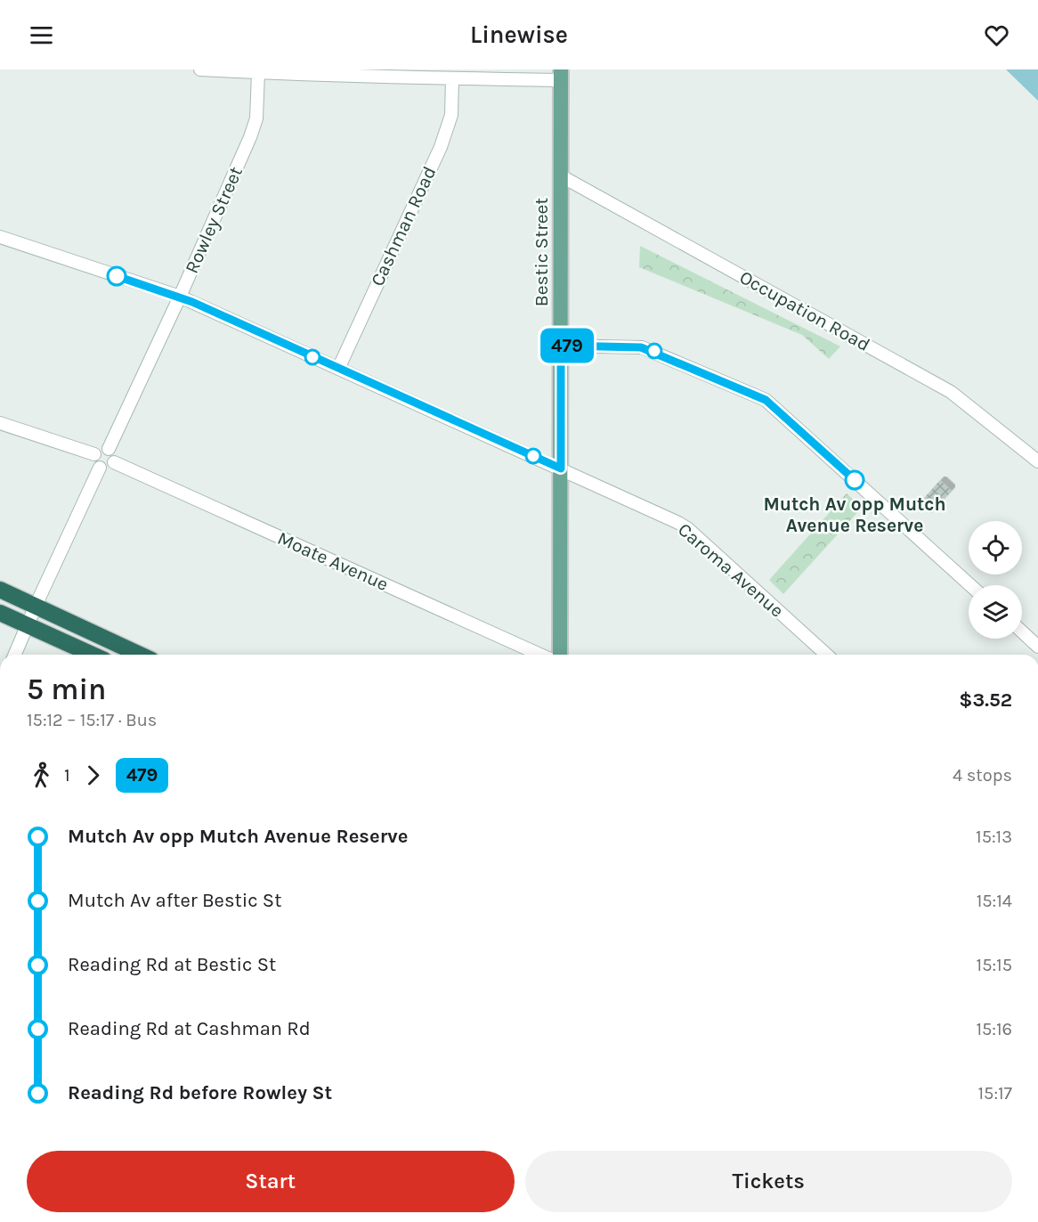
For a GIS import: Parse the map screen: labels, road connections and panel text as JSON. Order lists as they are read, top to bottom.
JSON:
{
  "streets": {
    "main road": ["Bestic Street"],
    "street": [
      "Rowley Street",
      "Cashman Road",
      "Occupation Road",
      "Moate Avenue",
      "Caroma Avenue"
    ]
  },
  "crossings": [
    ["Rowley Street", "Moate Avenue"],
    ["Rowley Street", "Caroma Avenue"],
    ["Cashman Road", "Caroma Avenue"],
    ["Bestic Street", "Occupation Road"],
    ["Bestic Street", "Caroma Avenue"]
  ],
  "places": ["Mutch Av opp Mutch Avenue Reserve"],
  "lines": ["bus line 479"],
  "page": {
    "header": "Linewise",
    "on_map": "479",
    "heading": ["5 min", "15:12 – 15:17 · Bus", "$3.52"],
    "legs": ["1", "479", "4 stops"],
    "list": [
      {
        "name": "Mutch Av opp Mutch Avenue Reserve",
        "value": "15:13"
      },
      {
        "name": "Mutch Av after Bestic St",
        "value": "15:14"
      },
      {
        "name": "Reading Rd at Bestic St",
        "value": "15:15"
      },
      {
        "name": "Reading Rd at Cashman Rd",
        "value": "15:16"
      },
      {
        "name": "Reading Rd before Rowley St",
        "value": "15:17"
      }
    ],
    "buttons": ["Start", "Tickets"]
  }
}
